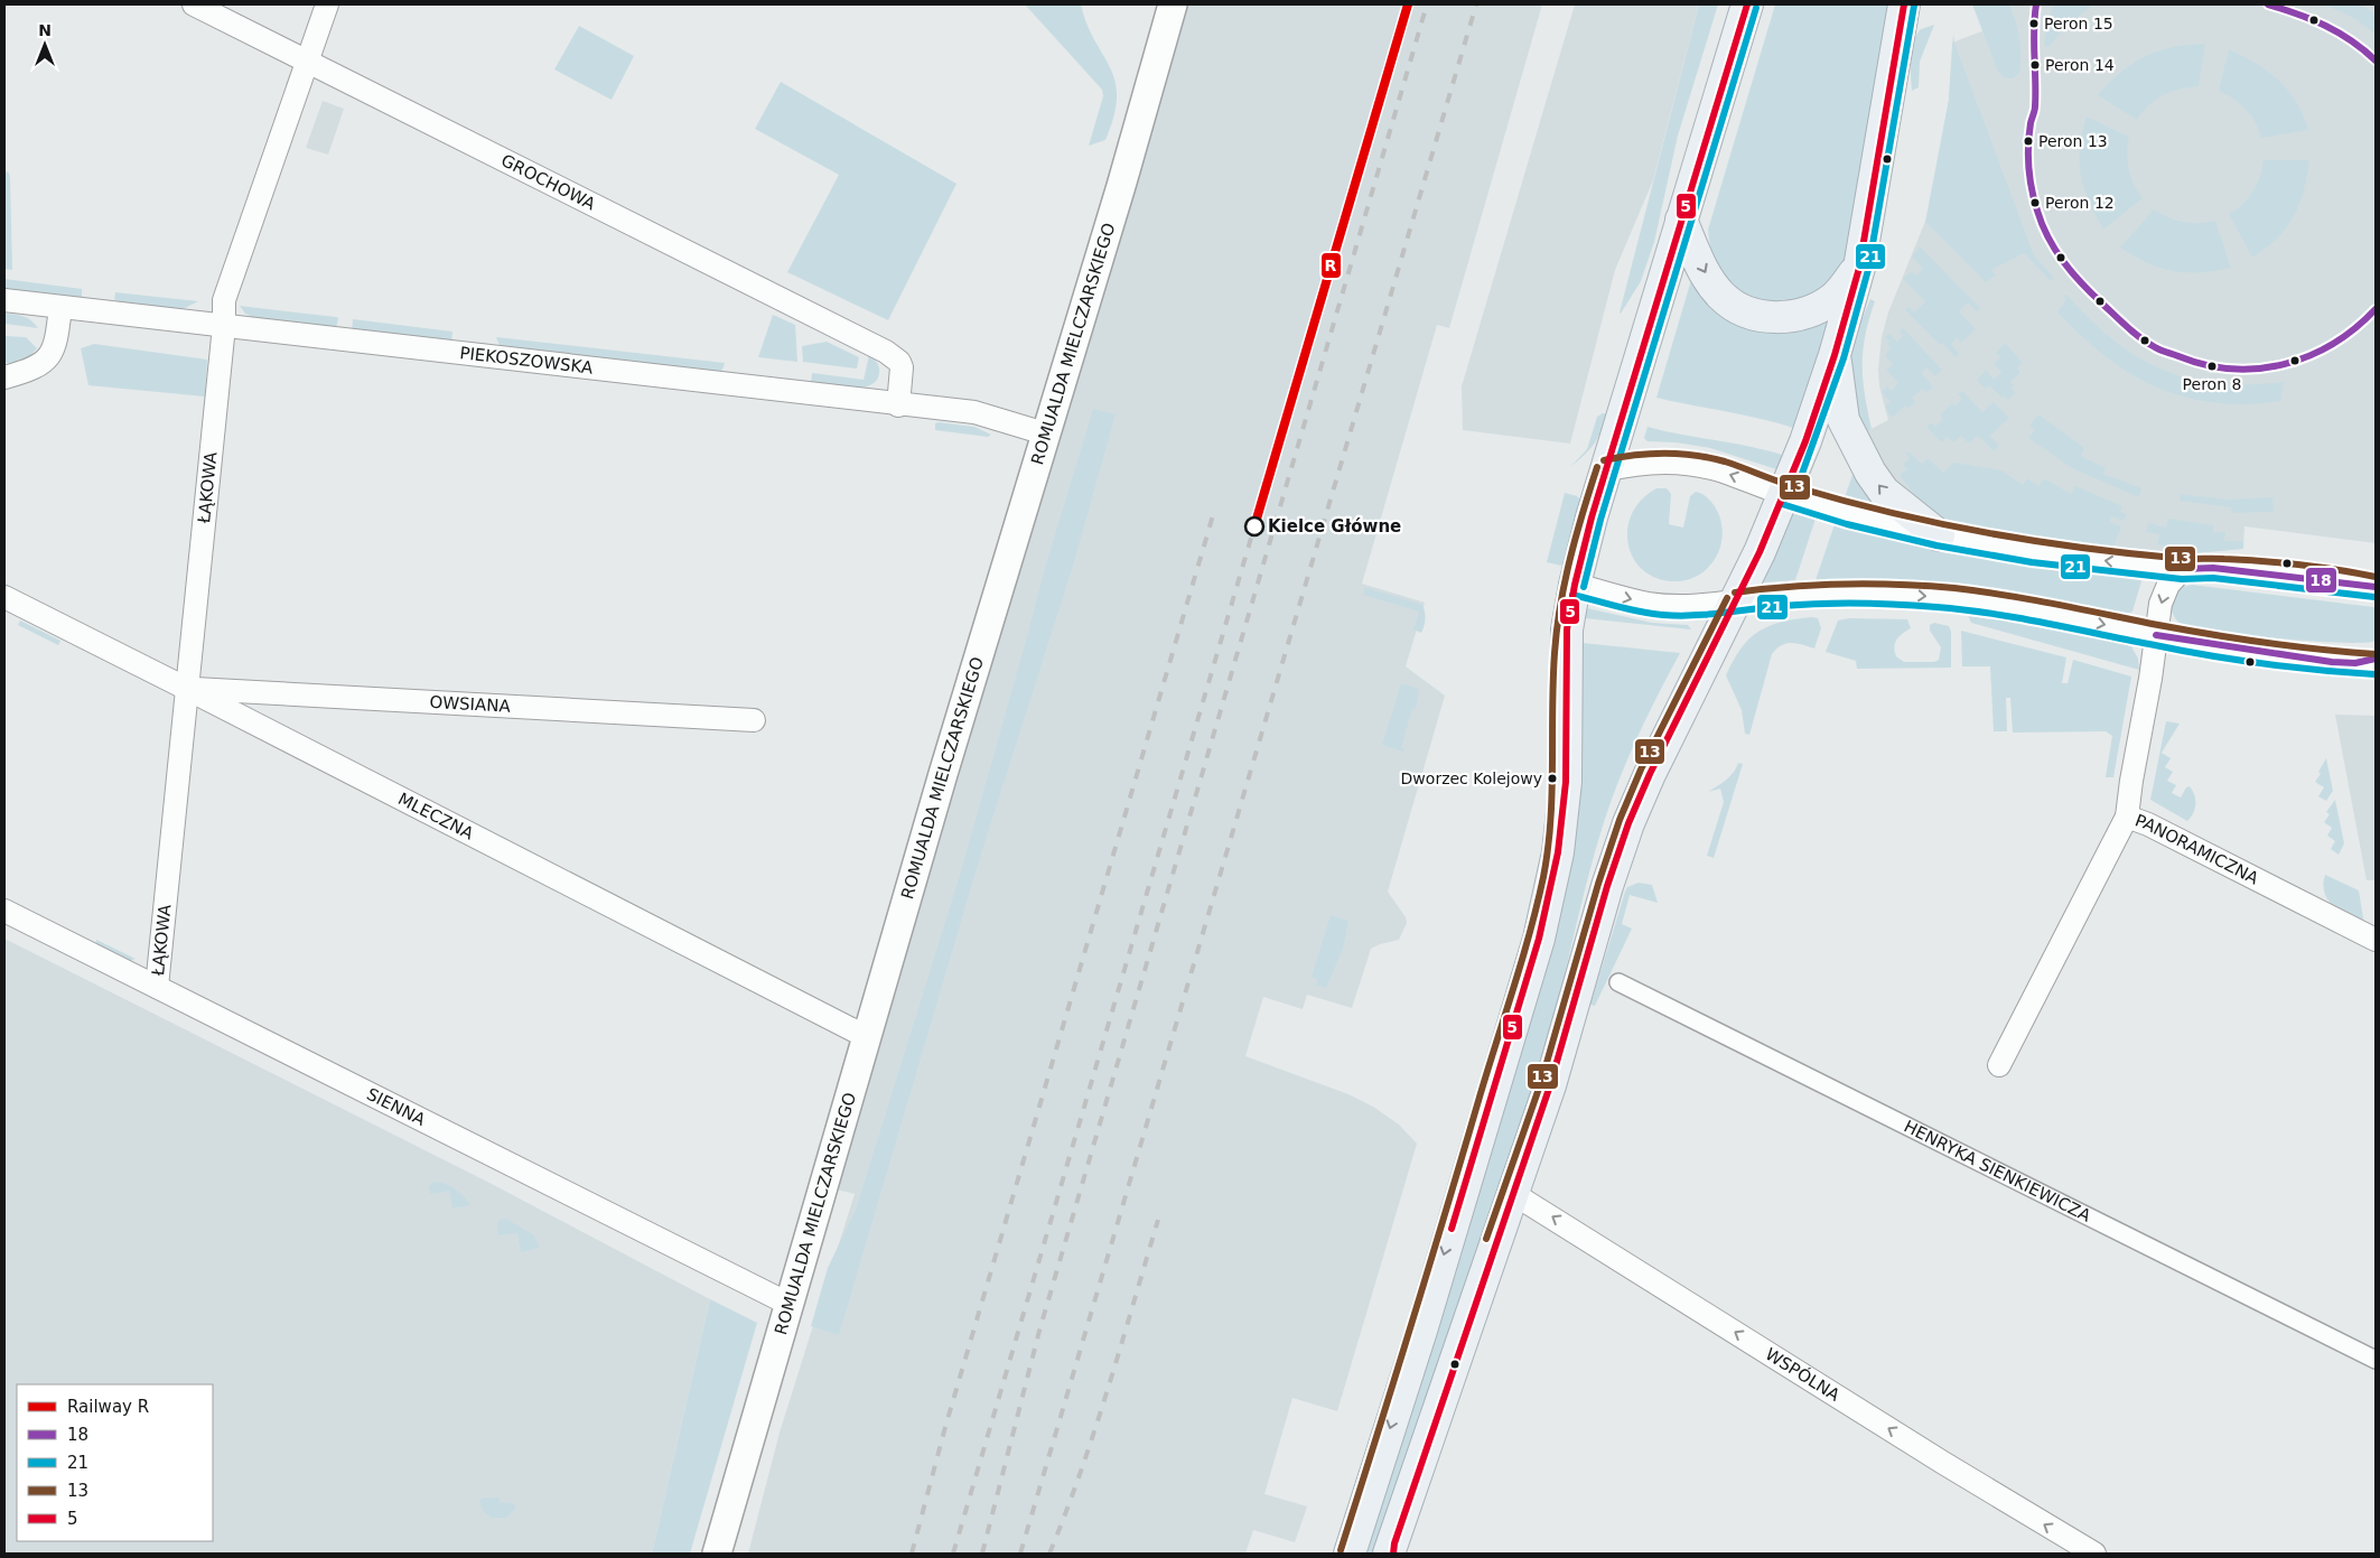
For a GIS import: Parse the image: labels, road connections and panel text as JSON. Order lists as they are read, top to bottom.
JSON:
{
  "streets": {
    "street": [
      "GROCHOWA",
      "ROMUALDA MIELCZARSKIEGO",
      "PIEKOSZOWSKA",
      "ŁĄKOWA",
      "OWSIANA",
      "MLECZNA",
      "PANORAMICZNA",
      "SIENNA",
      "HENRYKA SIENKIEWICZA",
      "WSPÓLNA"
    ]
  },
  "crossings": [
    ["GROCHOWA", "PIEKOSZOWSKA"],
    ["GROCHOWA", "ŁĄKOWA"],
    ["ROMUALDA MIELCZARSKIEGO", "PIEKOSZOWSKA"],
    ["ROMUALDA MIELCZARSKIEGO", "MLECZNA"],
    ["ROMUALDA MIELCZARSKIEGO", "SIENNA"],
    ["PIEKOSZOWSKA", "ŁĄKOWA"],
    ["ŁĄKOWA", "OWSIANA"],
    ["ŁĄKOWA", "MLECZNA"],
    ["ŁĄKOWA", "SIENNA"],
    ["OWSIANA", "MLECZNA"]
  ],
  "one_way": ["WSPÓLNA"],
  "places": [
    "Peron 15",
    "Peron 14",
    "Peron 13",
    "Peron 12",
    "Peron 8",
    "Kielce Główne",
    "Dworzec Kolejowy"
  ],
  "lines": [
    "rail line R",
    "transit line 18",
    "transit line 5",
    "transit line 21",
    "transit line 13"
  ],
  "legend": [
    "Railway R",
    "18",
    "21",
    "13",
    "5"
  ],
  "north": "top"
}
